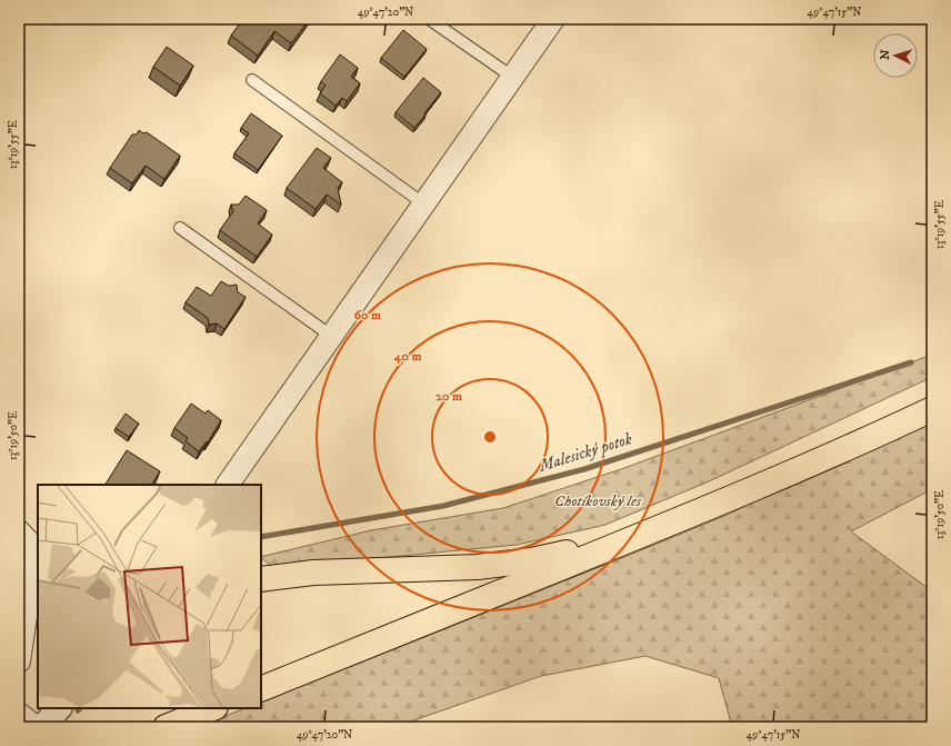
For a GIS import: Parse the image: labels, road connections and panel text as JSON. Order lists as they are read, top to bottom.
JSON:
{
  "water": ["Malesický potok"],
  "parks": ["Chotíkovský les"],
  "north": "left",
  "coordinates": [
    "49°47'20\"N",
    "49°47'15\"N",
    "13°19'55\"E",
    "13°19'50\"E"
  ],
  "rings": ["60 m", "40 m", "20 m"]
}
